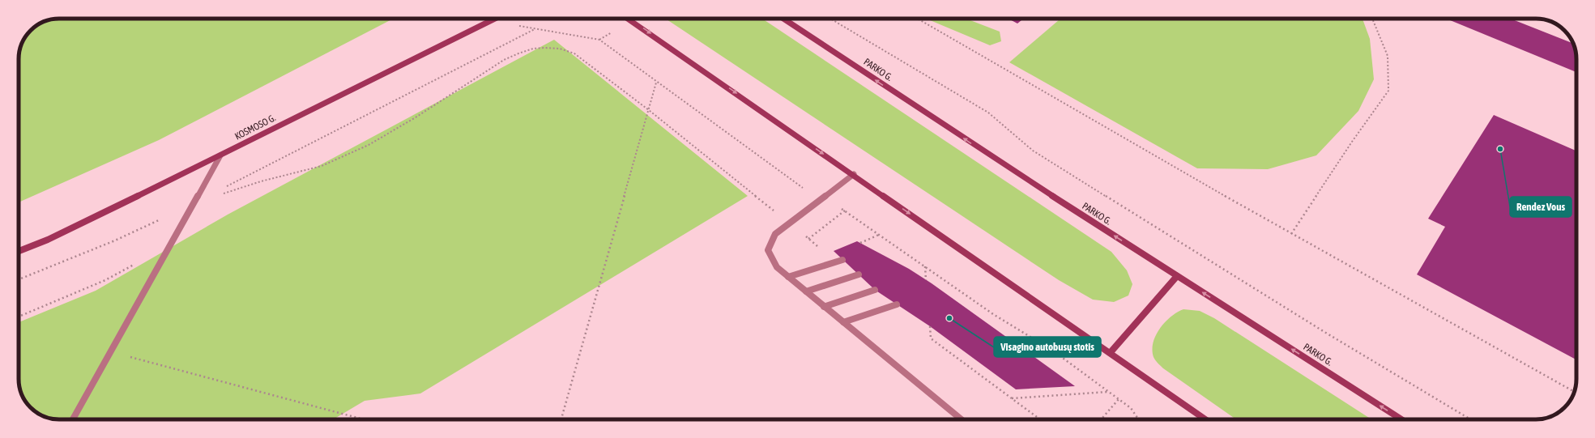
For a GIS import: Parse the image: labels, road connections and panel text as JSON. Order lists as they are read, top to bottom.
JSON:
{
  "streets": {
    "street": ["PARKO G.", "KOSMOSO G."]
  },
  "one_way": ["PARKO G."],
  "places": ["Rendez Vous", "Visagino autobusų stotis"]
}
